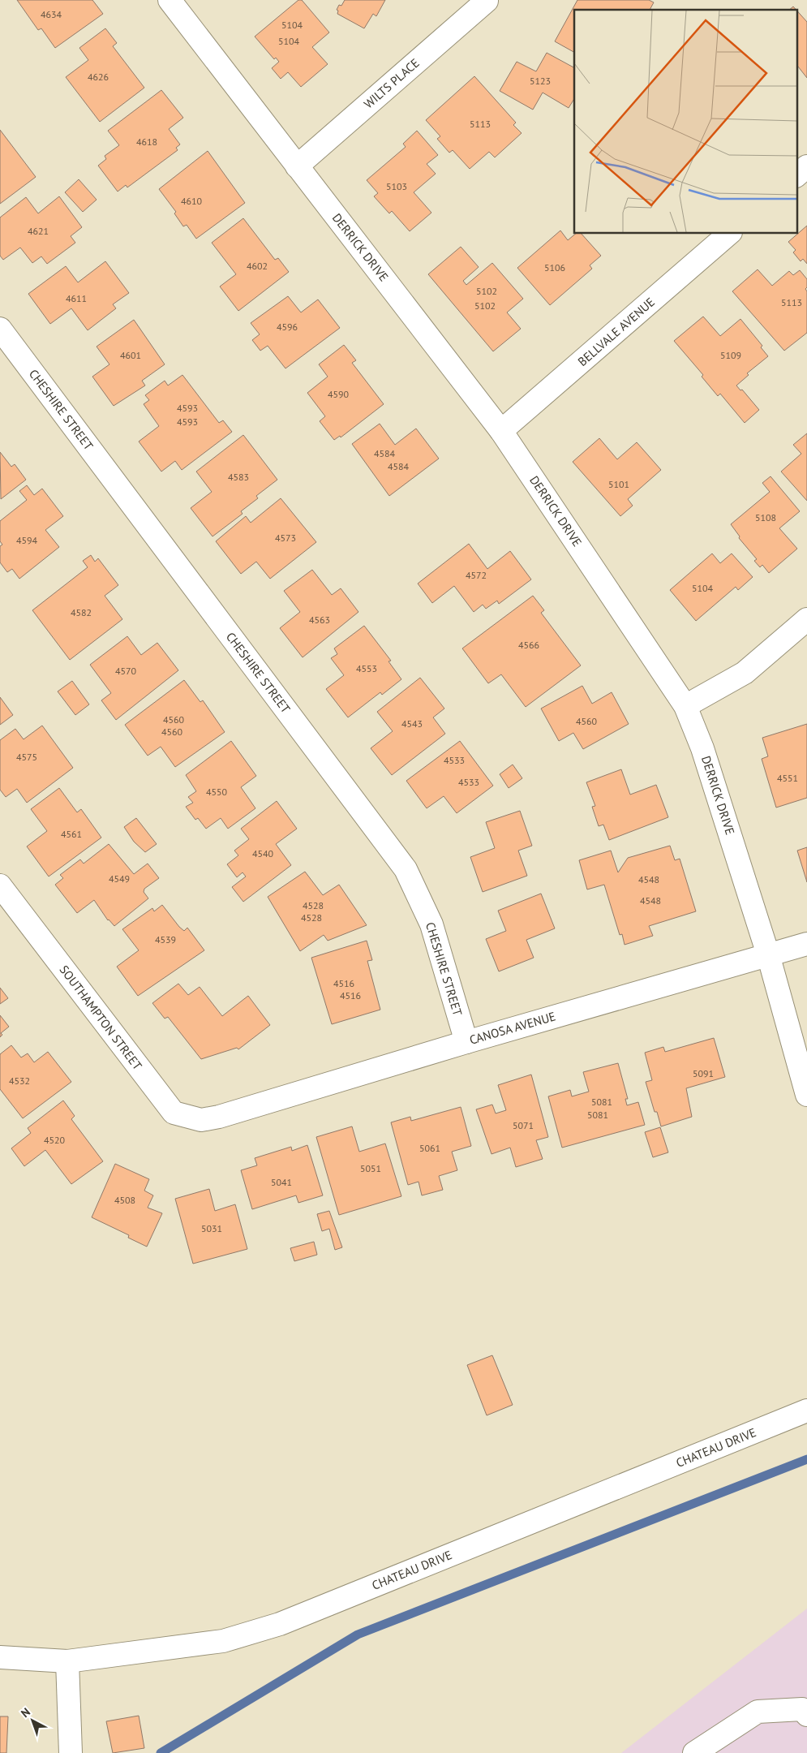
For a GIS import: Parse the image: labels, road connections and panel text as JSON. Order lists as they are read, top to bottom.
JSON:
{
  "streets": {
    "street": [
      "WILTS PLACE",
      "DERRICK DRIVE",
      "BELLVALE AVENUE",
      "CHESHIRE STREET",
      "SOUTHAMPTON STREET",
      "CANOSA AVENUE",
      "CHATEAU DRIVE"
    ]
  },
  "crossings": [
    ["WILTS PLACE", "DERRICK DRIVE"],
    ["DERRICK DRIVE", "BELLVALE AVENUE"],
    ["DERRICK DRIVE", "CANOSA AVENUE"],
    ["CHESHIRE STREET", "CANOSA AVENUE"],
    ["SOUTHAMPTON STREET", "CANOSA AVENUE"]
  ],
  "house_numbers": [
    "4634",
    "5104",
    "5104",
    "4626",
    "5123",
    "5113",
    "4618",
    "5103",
    "4610",
    "4621",
    "4602",
    "5106",
    "5102",
    "4611",
    "5113",
    "5102",
    "4596",
    "4601",
    "5109",
    "4590",
    "4593",
    "4593",
    "4584",
    "4584",
    "4583",
    "5101",
    "5108",
    "4573",
    "4594",
    "4572",
    "5104",
    "4582",
    "4563",
    "4566",
    "4553",
    "4570",
    "4560",
    "4560",
    "4543",
    "4560",
    "4575",
    "4533",
    "4551",
    "4533",
    "4550",
    "4561",
    "4540",
    "4549",
    "4548",
    "4548",
    "4528",
    "4528",
    "4539",
    "4516",
    "4516",
    "5091",
    "4532",
    "5081",
    "5081",
    "5071",
    "4520",
    "5061",
    "5051",
    "5041",
    "4508",
    "5031"
  ],
  "north": "top left"
}
